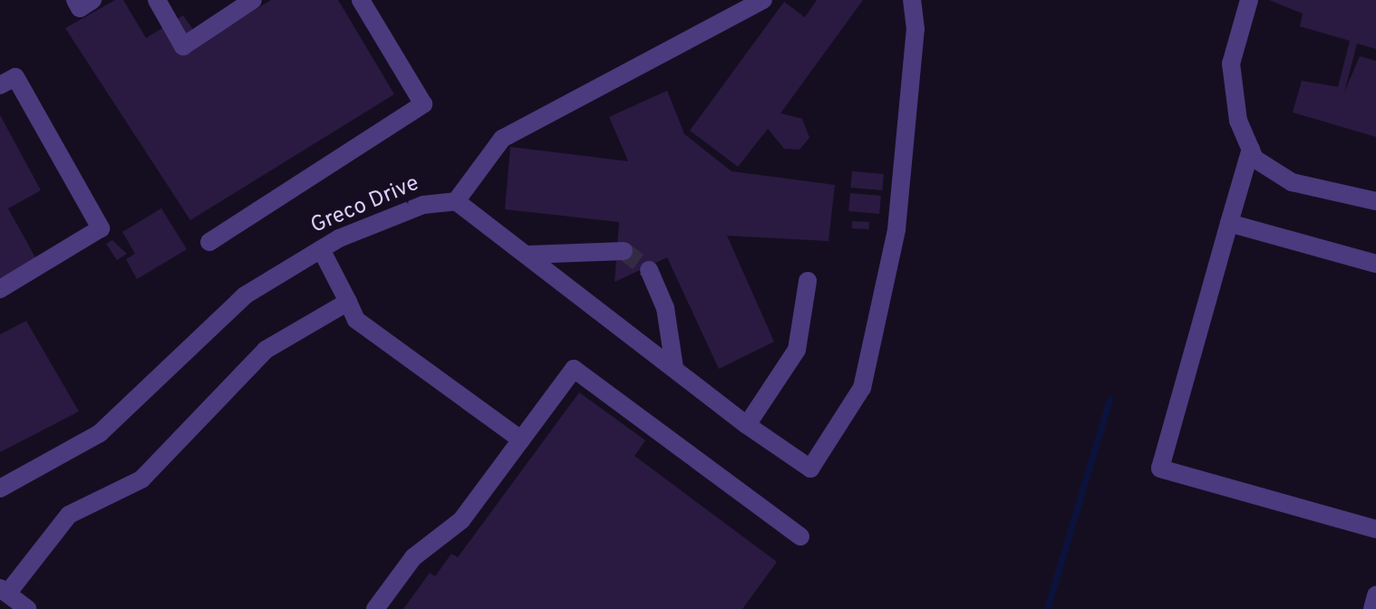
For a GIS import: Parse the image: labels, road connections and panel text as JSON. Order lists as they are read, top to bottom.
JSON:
{
  "streets": {
    "street": ["Greco Drive"]
  }
}
